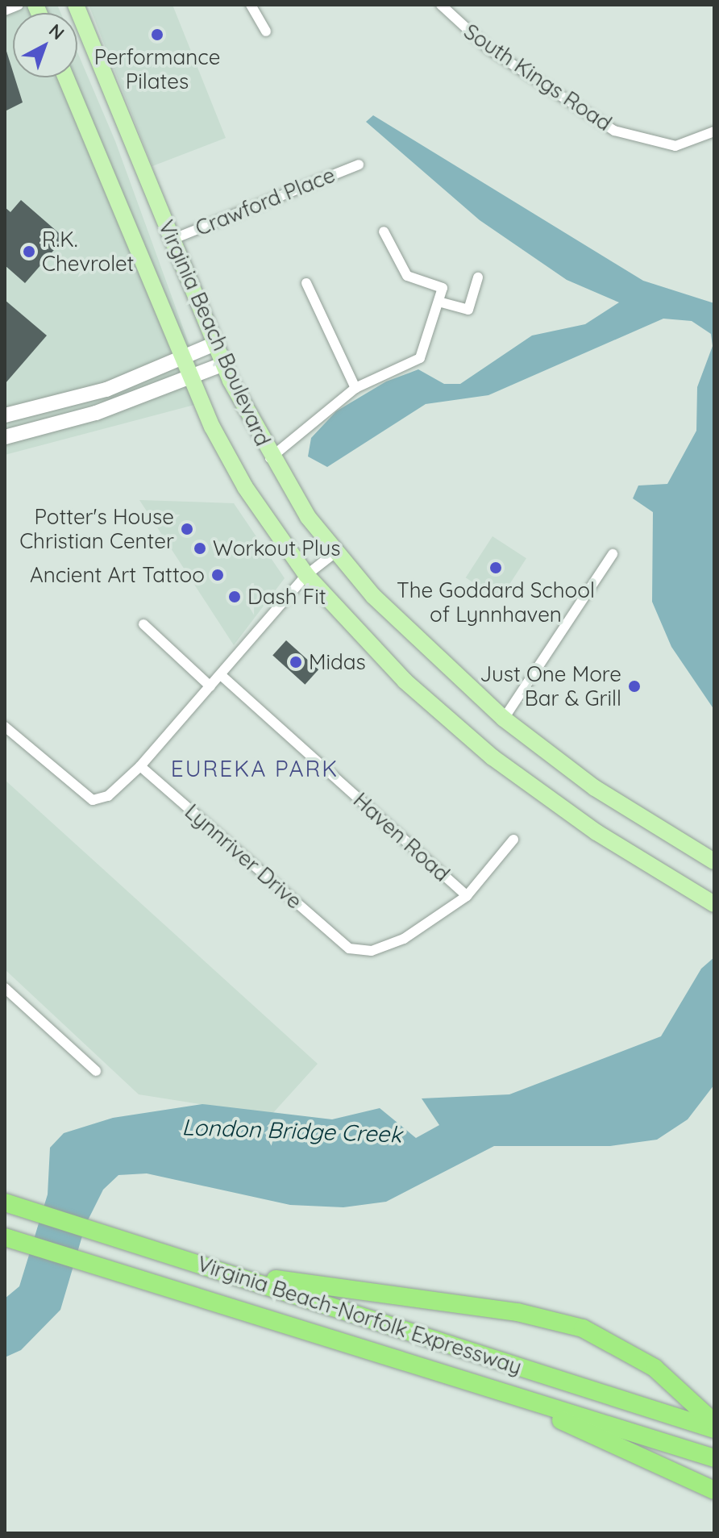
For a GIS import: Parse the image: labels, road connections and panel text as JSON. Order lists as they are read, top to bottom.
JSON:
{
  "streets": {
    "highway": ["Virginia Beach-Norfolk Expressway"],
    "main road": ["Virginia Beach Boulevard"],
    "street": [
      "South Kings Road",
      "Crawford Place",
      "Haven Road",
      "Lynnriver Drive"
    ]
  },
  "crossings": [
    ["Crawford Place", "Virginia Beach Boulevard"],
    ["Haven Road", "Lynnriver Drive"]
  ],
  "districts": ["EUREKA PARK"],
  "water": ["London Bridge Creek"],
  "places": [
    "Performance Pilates",
    "R.K. Chevrolet",
    "Potter's House Christian Center",
    "Workout Plus",
    "The Goddard School of Lynnhaven",
    "Ancient Art Tattoo",
    "Dash Fit",
    "Midas",
    "Just One More Bar & Grill"
  ],
  "north": "top right"
}
